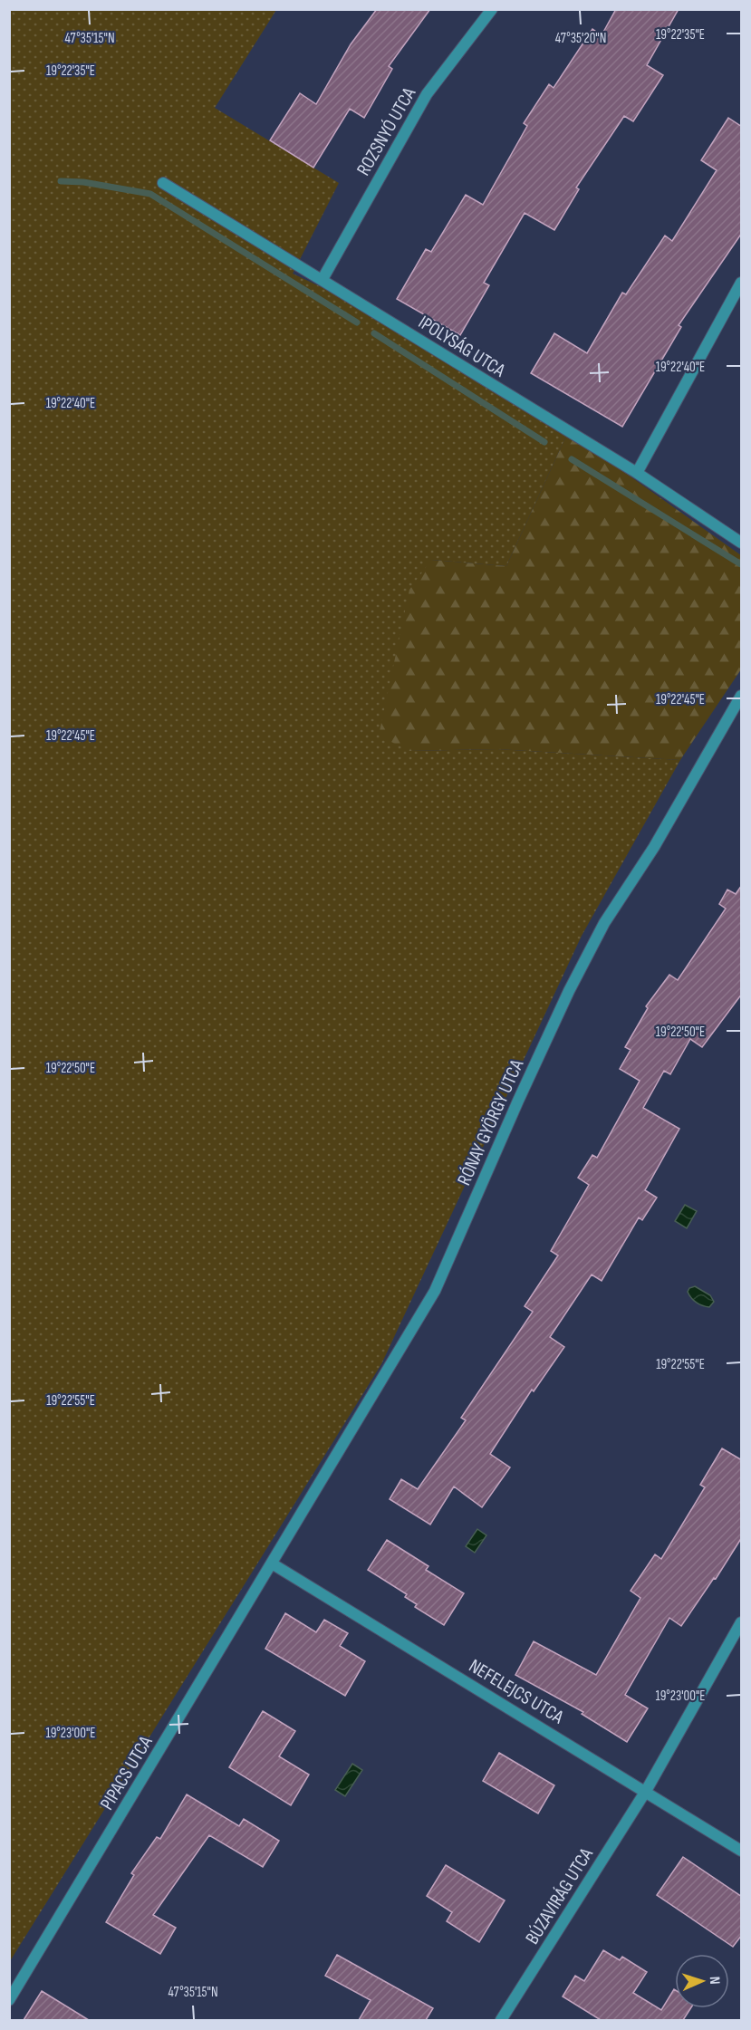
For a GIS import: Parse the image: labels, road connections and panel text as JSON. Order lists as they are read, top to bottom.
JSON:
{
  "streets": {
    "street": [
      "ROZSNYÓ UTCA",
      "IPOLYSÁG UTCA",
      "RÓNAY GYÖRGY UTCA",
      "NEFELEJCS UTCA",
      "PIPACS UTCA",
      "BÚZAVIRÁG UTCA"
    ]
  },
  "crossings": [
    ["ROZSNYÓ UTCA", "IPOLYSÁG UTCA"],
    ["RÓNAY GYÖRGY UTCA", "NEFELEJCS UTCA"],
    ["RÓNAY GYÖRGY UTCA", "PIPACS UTCA"],
    ["NEFELEJCS UTCA", "PIPACS UTCA"],
    ["NEFELEJCS UTCA", "BÚZAVIRÁG UTCA"]
  ],
  "north": "right",
  "coordinates": [
    "19°22'35\"E",
    "47°35'15\"N",
    "47°35'20\"N",
    "19°22'40\"E",
    "19°22'45\"E",
    "19°22'50\"E",
    "19°22'55\"E",
    "19°23'00\"E"
  ]
}
